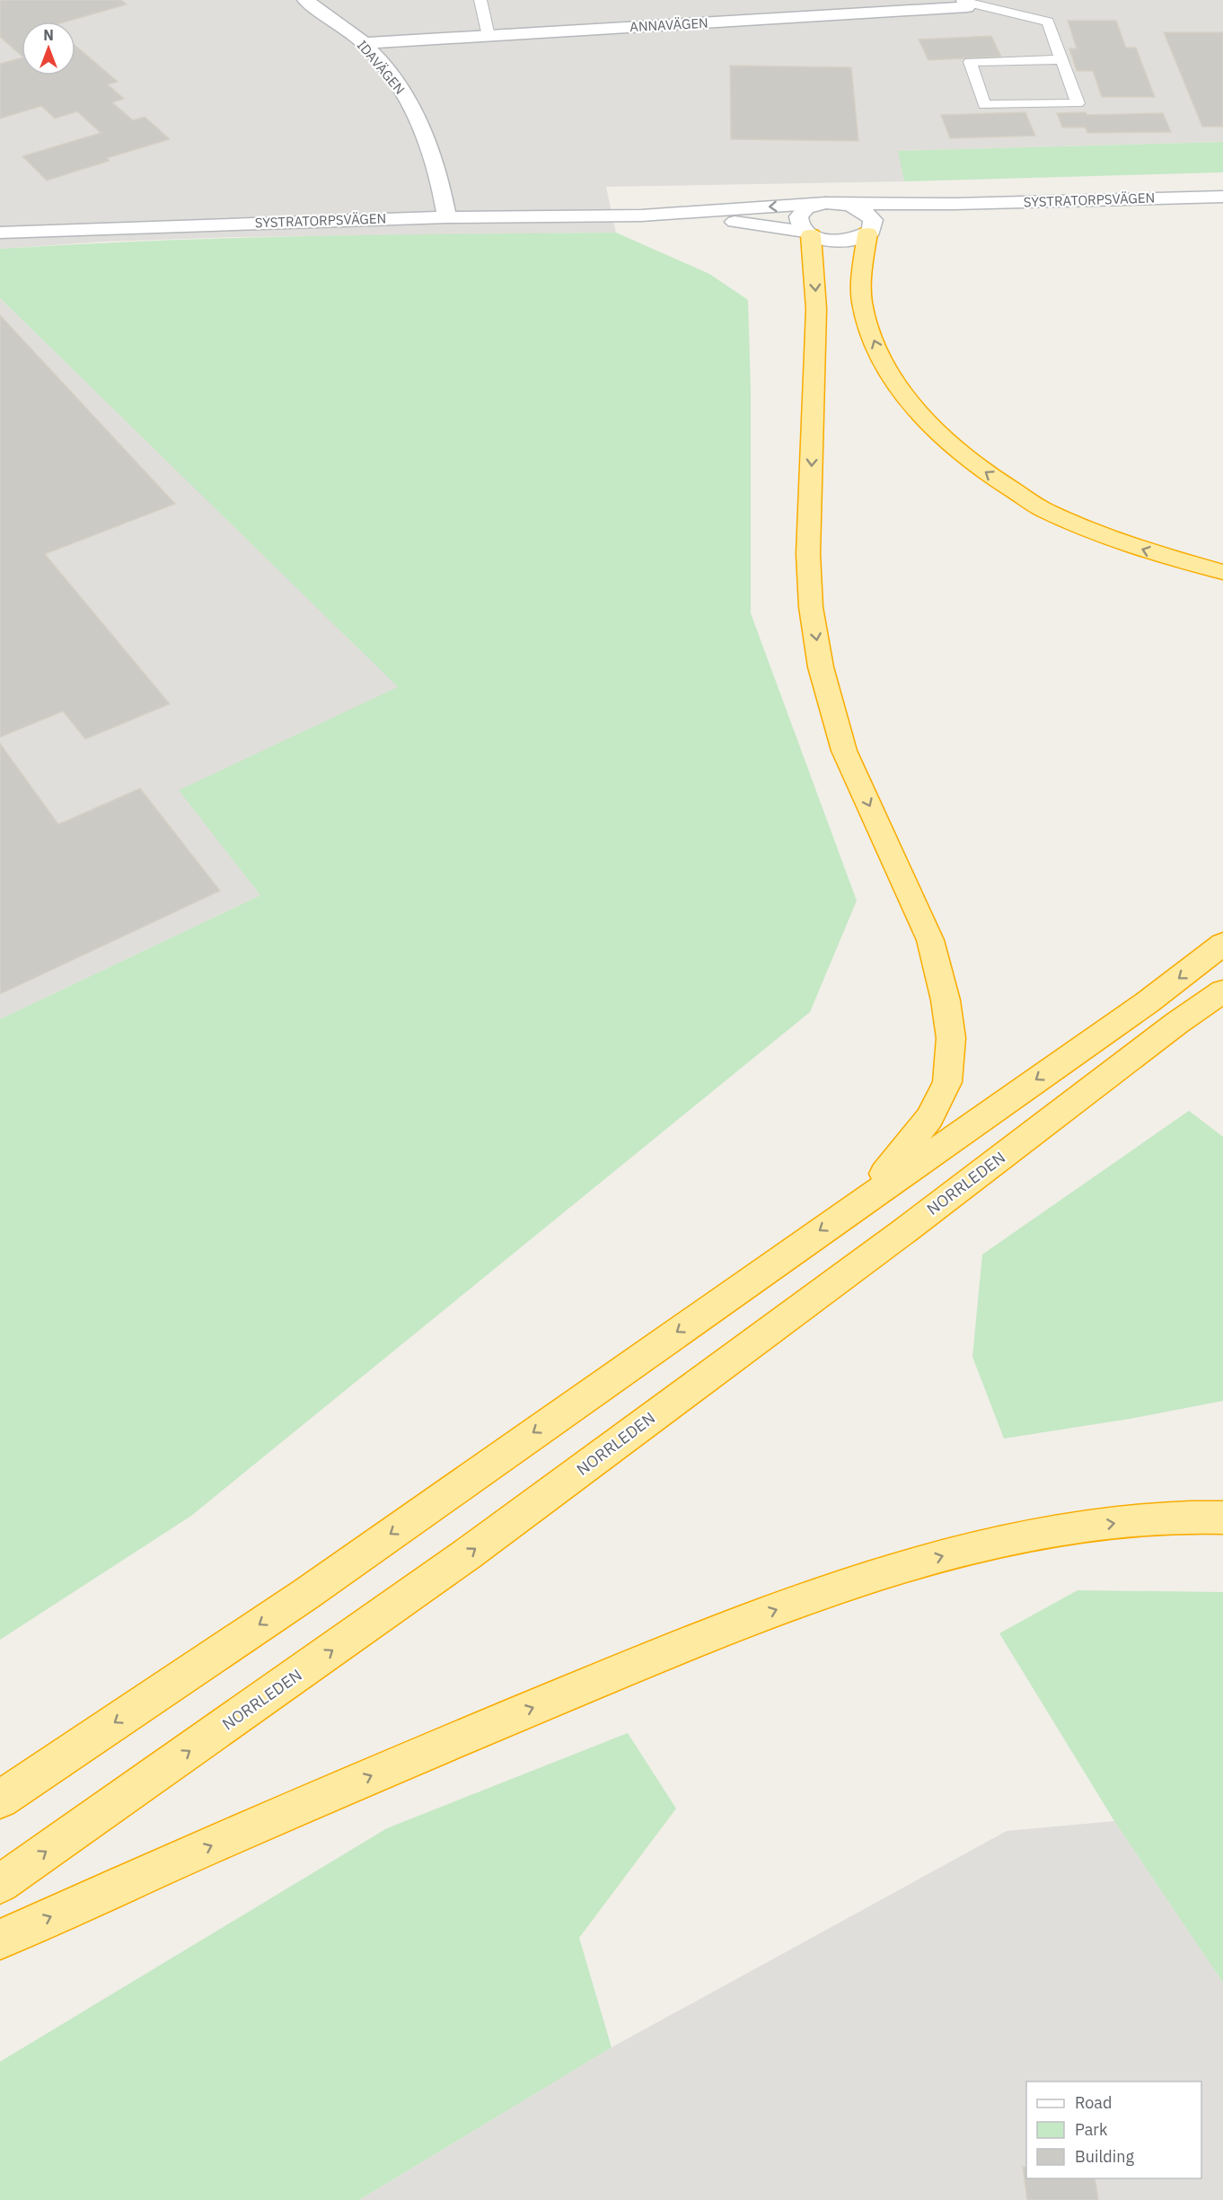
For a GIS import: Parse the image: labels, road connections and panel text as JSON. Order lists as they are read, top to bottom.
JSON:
{
  "streets": {
    "highway": ["NORRLEDEN"],
    "street": ["ANNAVÄGEN", "IDAVÄGEN", "SYSTRATORPSVÄGEN"]
  },
  "crossings": [
    ["ANNAVÄGEN", "IDAVÄGEN"],
    ["IDAVÄGEN", "SYSTRATORPSVÄGEN"]
  ],
  "legend": ["Road", "Park", "Building"],
  "north": "top"
}
